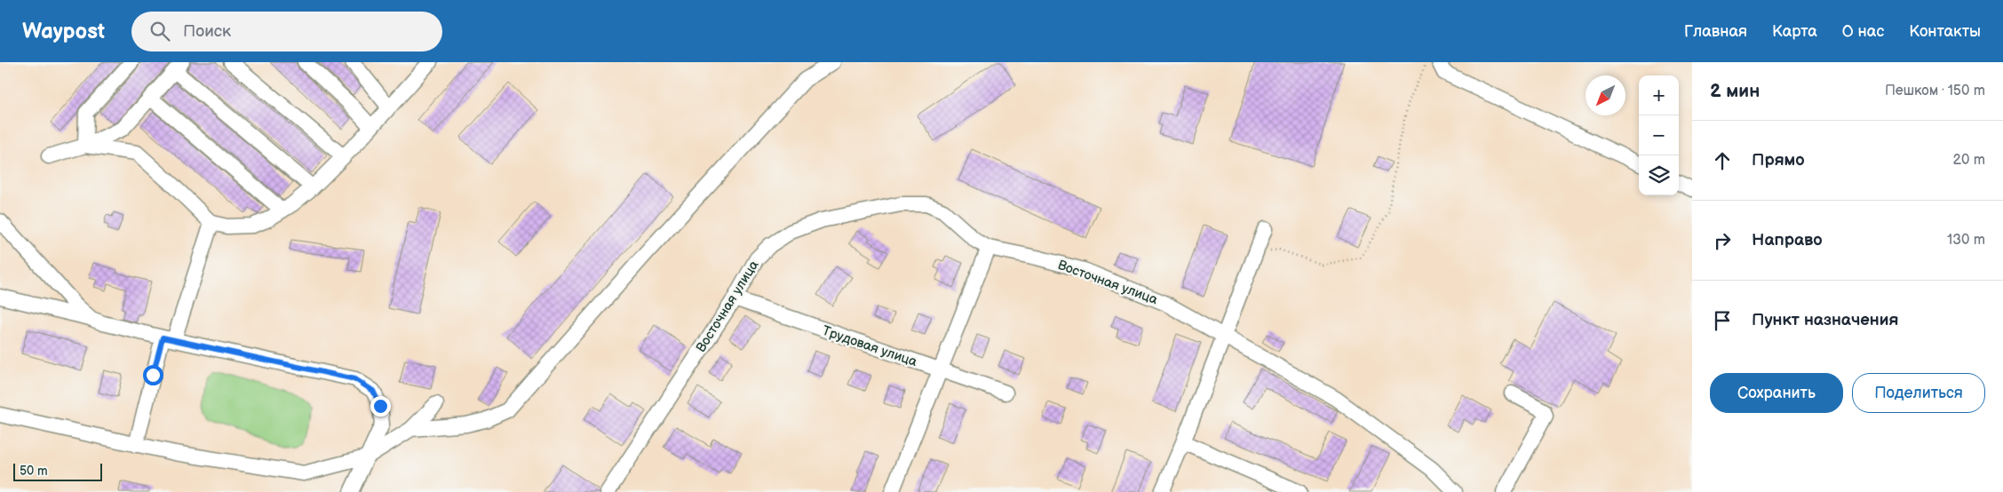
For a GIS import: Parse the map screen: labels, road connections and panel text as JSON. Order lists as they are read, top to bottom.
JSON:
{
  "streets": {
    "street": ["Восточная улица", "Трудовая улица"]
  },
  "crossings": [
    ["Восточная улица", "Трудовая улица"]
  ],
  "scale_bar": "50 m",
  "north": "bottom left",
  "page": {
    "header": "Waypost",
    "search": "Поиск",
    "nav": [
      "Главная",
      "Карта",
      "О нас",
      "Контакты"
    ],
    "heading": ["2 мин", "Пешком · 150 m"],
    "map_buttons": ["+", "−"],
    "list": [
      ["Прямо", "20 m"],
      ["Направо", "130 m"],
      "Пункт назначения"
    ],
    "buttons": ["Сохранить", "Поделиться"],
    "scale": "50 m"
  }
}
